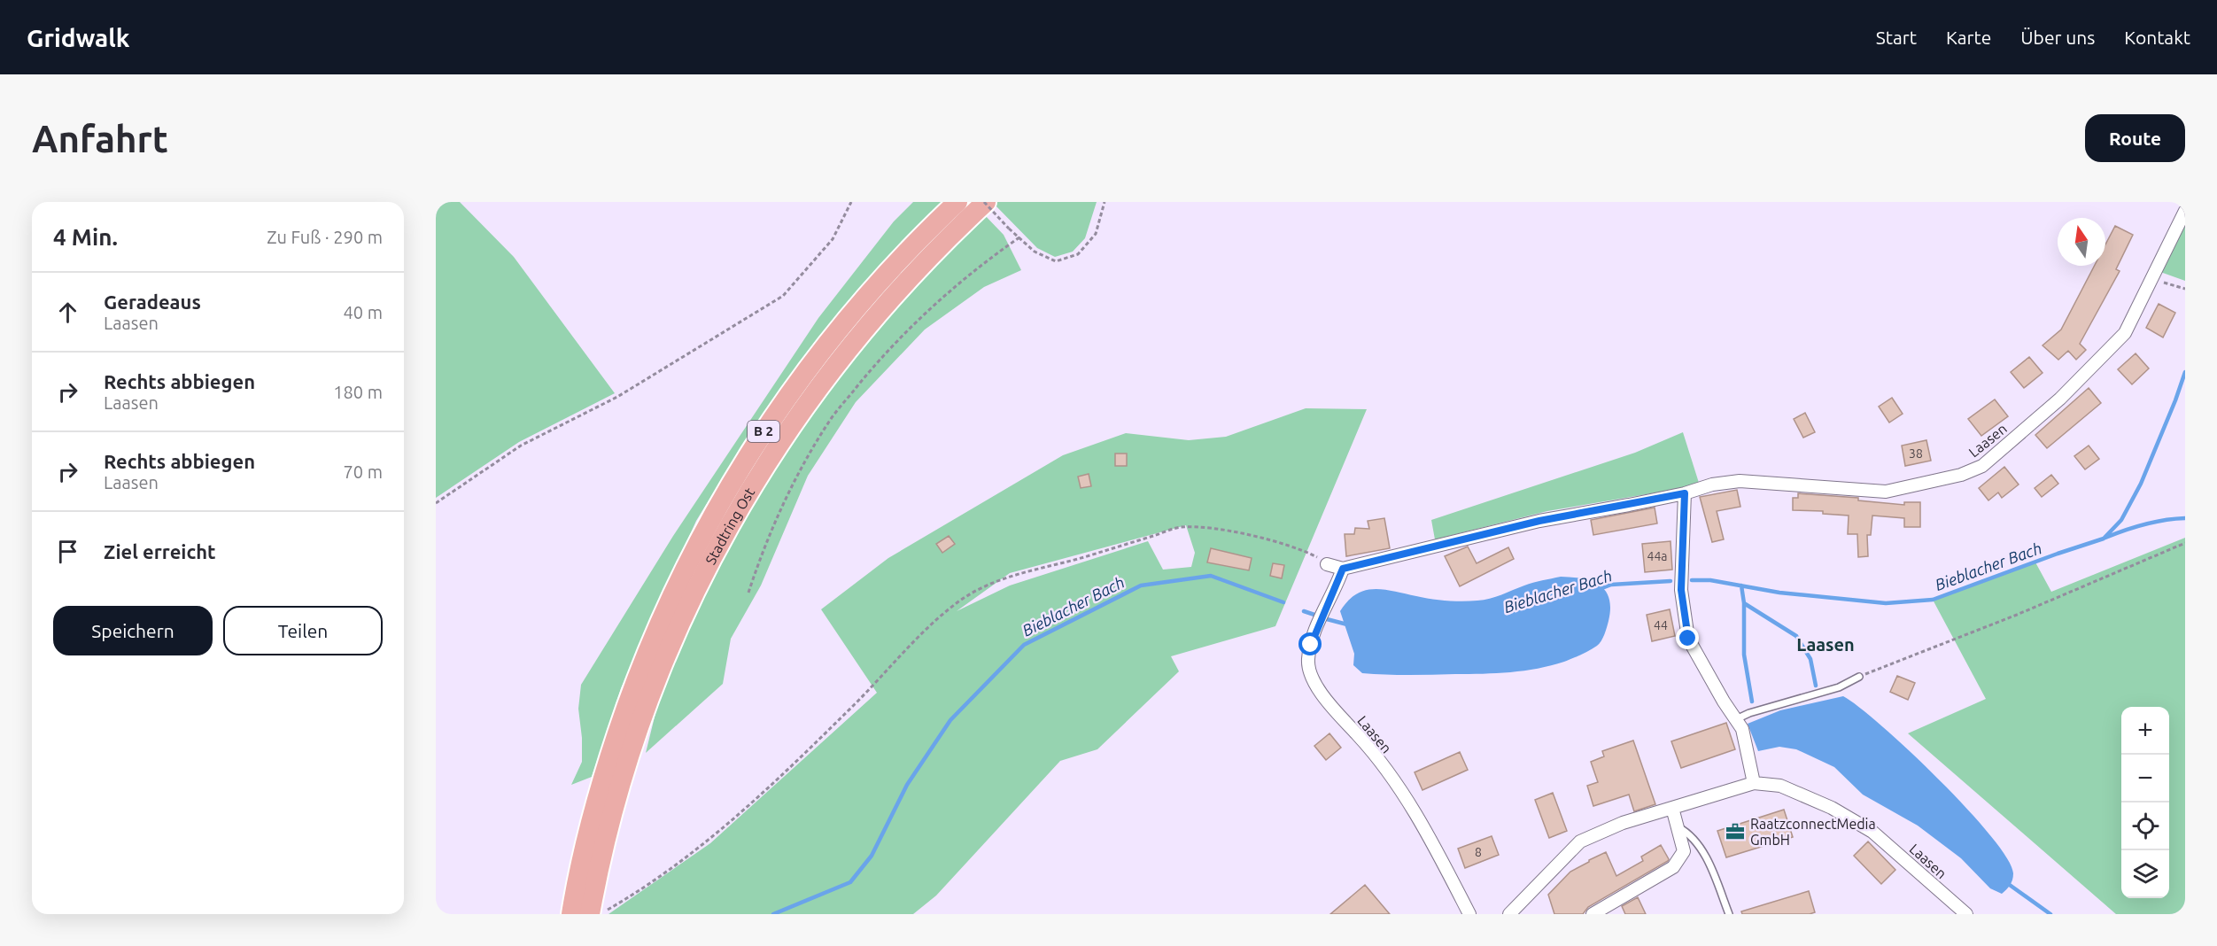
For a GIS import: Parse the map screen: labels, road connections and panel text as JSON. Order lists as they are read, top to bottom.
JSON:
{
  "streets": {
    "highway": ["B 2", "Stadtring Ost"],
    "street": ["Laasen"]
  },
  "districts": ["Laasen"],
  "water": ["Bieblacher Bach"],
  "places": {
    "office": ["RaatzconnectMedia GmbH"]
  },
  "house_numbers": [
    "38",
    "44a",
    "44",
    "8"
  ],
  "north": "top",
  "page": {
    "header": "Gridwalk",
    "nav": [
      "Start",
      "Karte",
      "Über uns",
      "Kontakt"
    ],
    "buttons": [
      "Route",
      ["Speichern", "Teilen"]
    ],
    "title": "Anfahrt",
    "heading": ["4 Min.", "Zu Fuß · 290 m"],
    "list": [
      ["Geradeaus", "Laasen", "40 m"],
      ["Rechts abbiegen", "Laasen", "180 m"],
      ["Rechts abbiegen", "Laasen", "70 m"],
      "Ziel erreicht"
    ],
    "map_buttons": ["+", "−"]
  }
}
